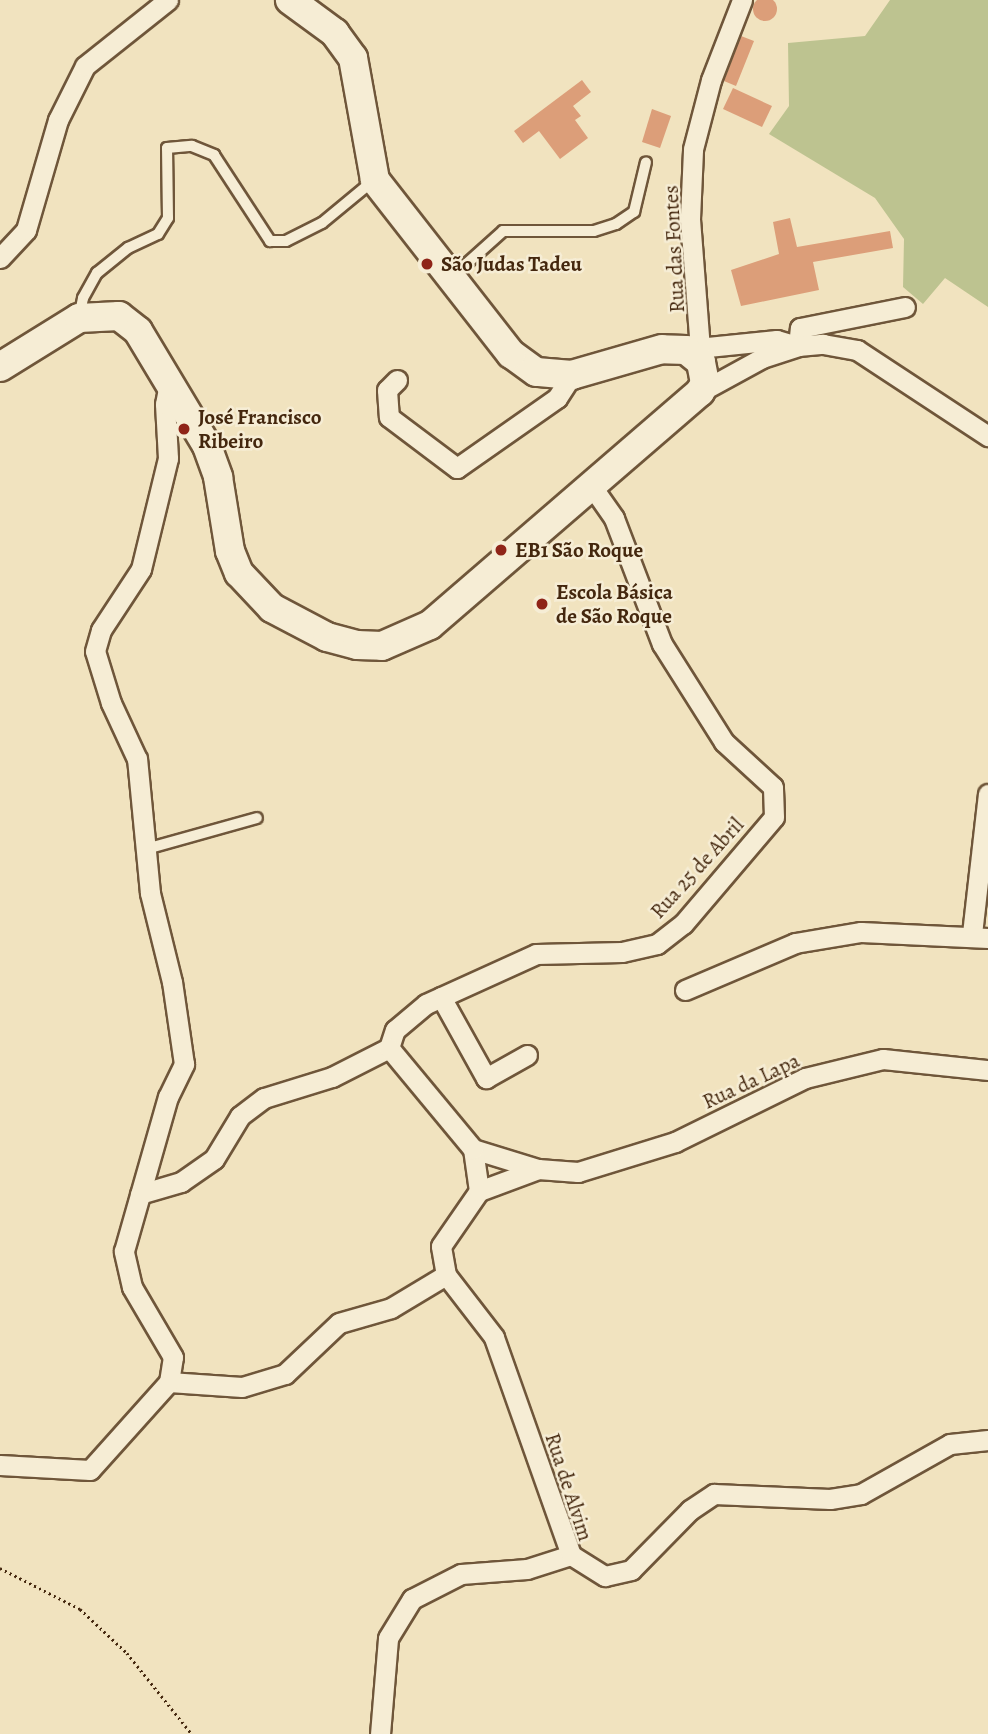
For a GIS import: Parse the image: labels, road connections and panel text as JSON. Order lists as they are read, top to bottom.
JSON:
{
  "streets": {
    "street": [
      "Rua das Fontes",
      "Rua 25 de Abril",
      "Rua da Lapa",
      "Rua de Alvim"
    ]
  },
  "places": [
    "São Judas Tadeu",
    "José Francisco Ribeiro",
    "EB1 São Roque",
    "Escola Básica de São Roque"
  ]
}
